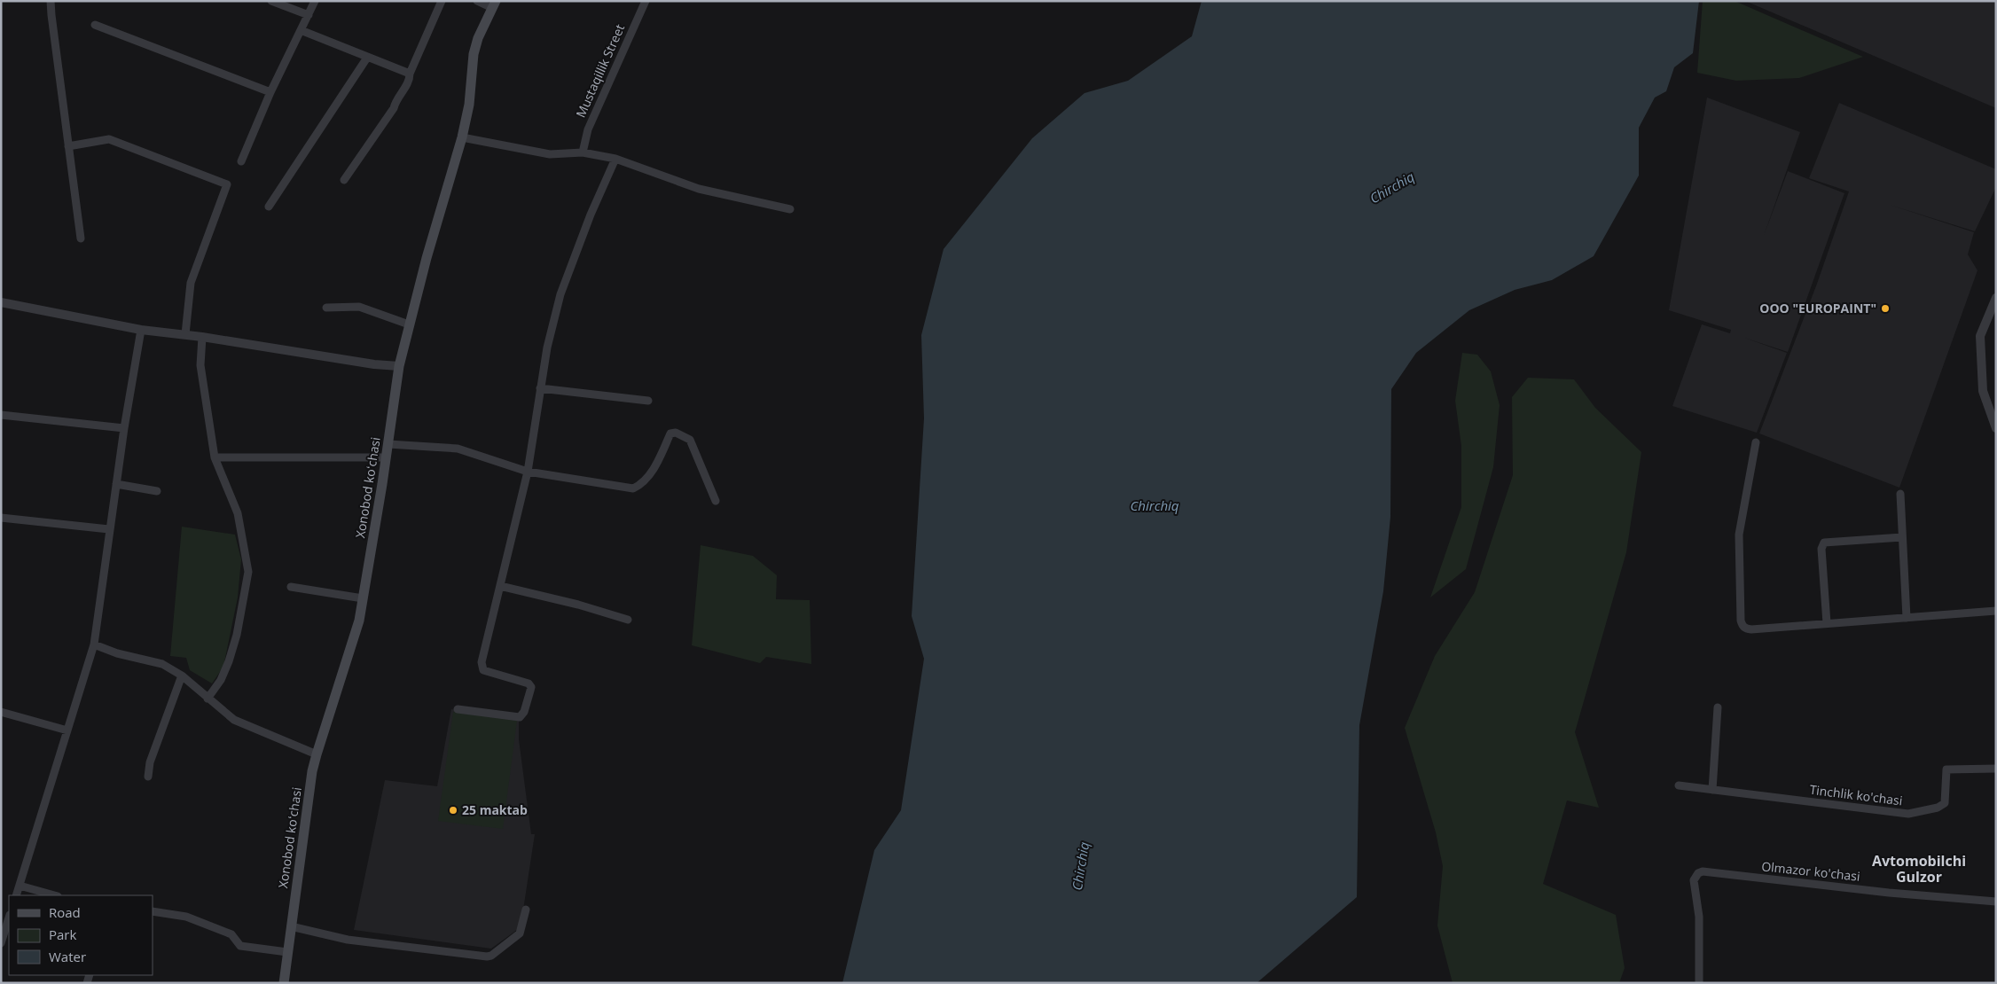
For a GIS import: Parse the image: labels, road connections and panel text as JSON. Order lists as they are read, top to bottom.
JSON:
{
  "streets": {
    "main road": ["Xonobod koʻchasi"],
    "street": ["Mustaqillik Street", "Tinchlik ko'chasi", "Olmazor ko'chasi"]
  },
  "districts": ["Avtomobilchi Gulzor"],
  "water": ["Chirchiq"],
  "places": ["OOO \"EUROPAINT\"", "25 maktab"],
  "legend": ["Road", "Park", "Water"]
}
